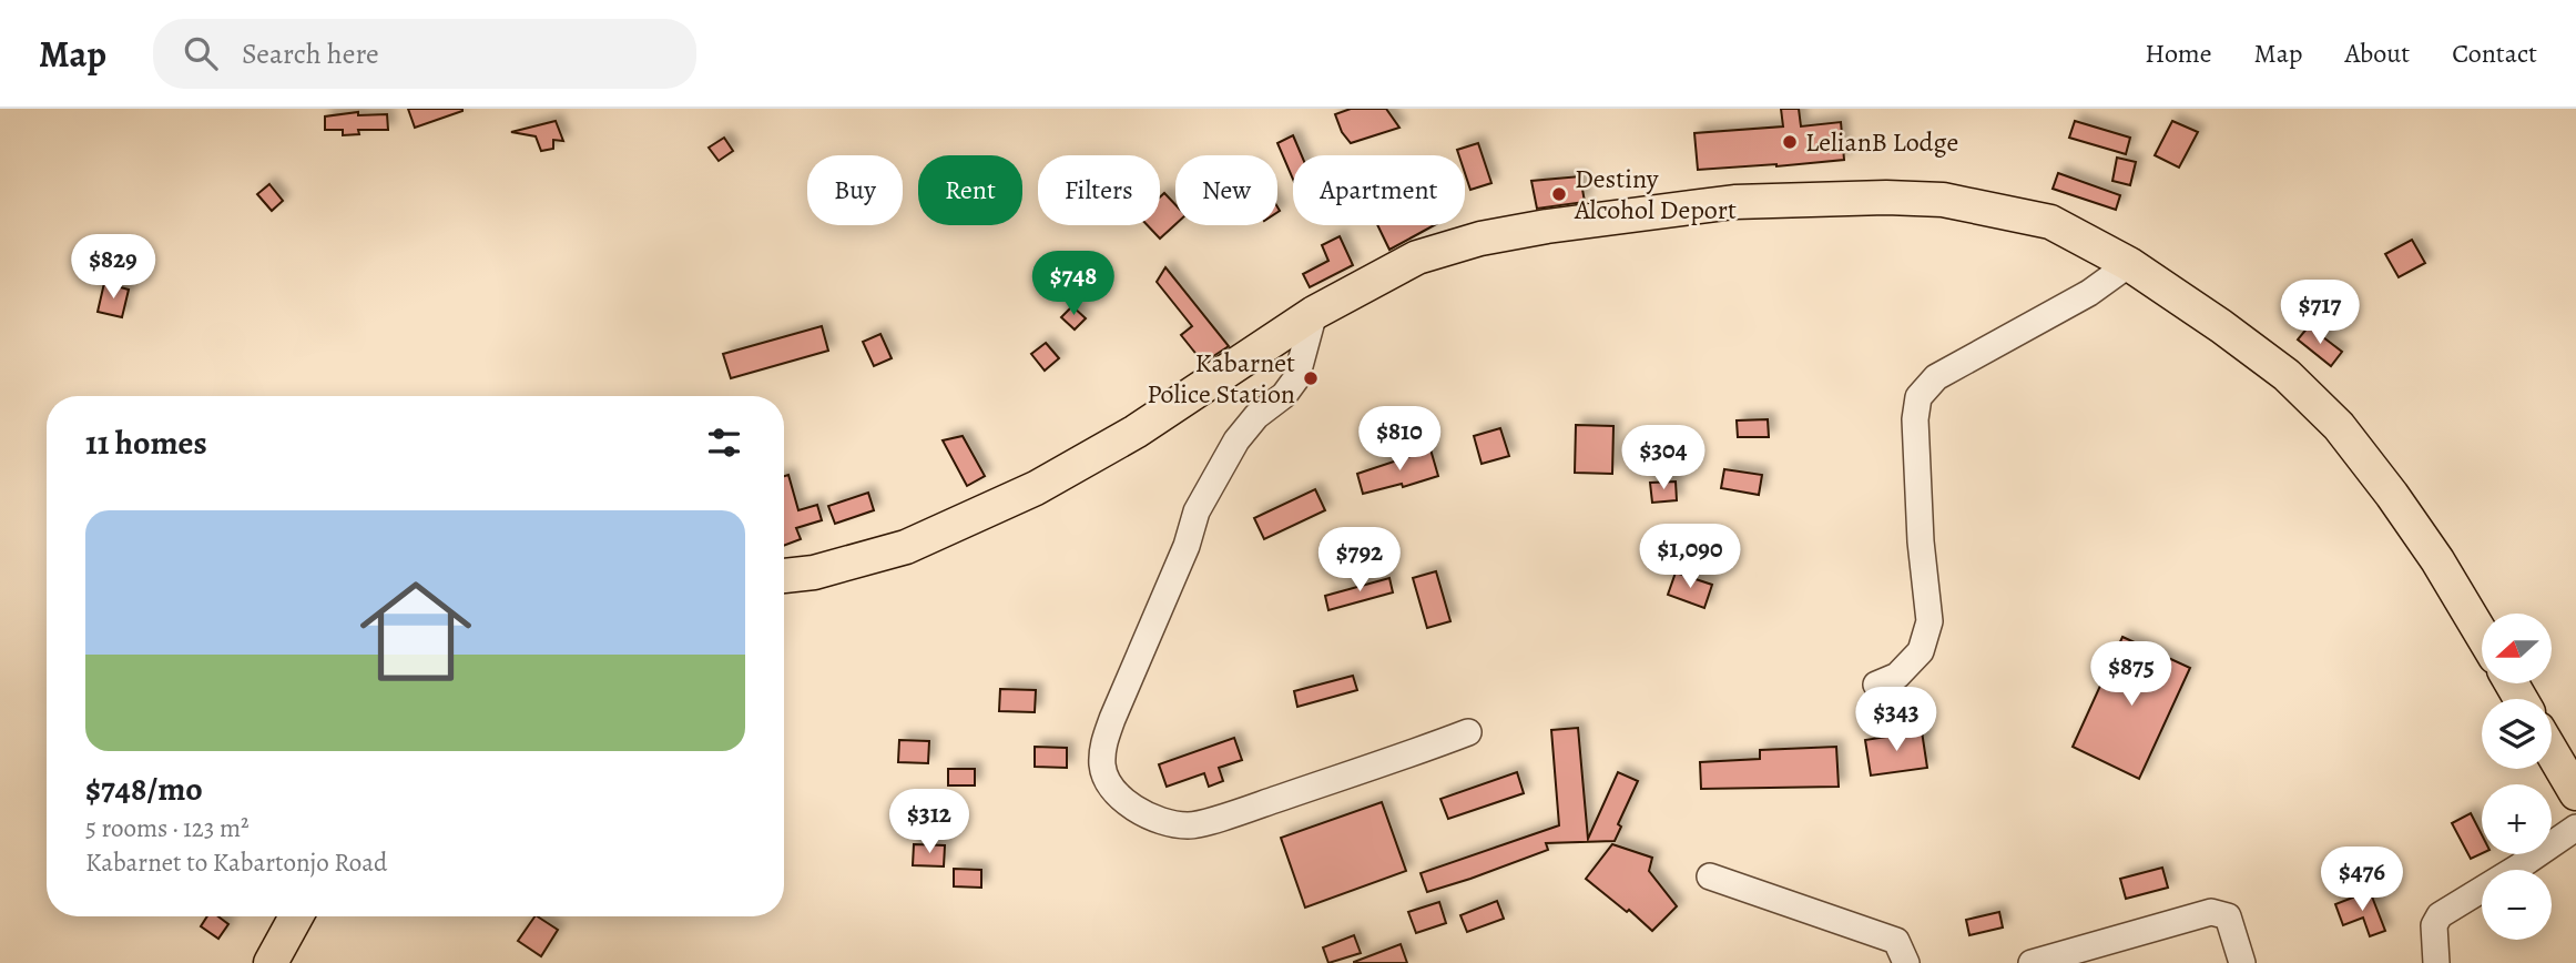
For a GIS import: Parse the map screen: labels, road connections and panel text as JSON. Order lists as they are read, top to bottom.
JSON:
{
  "places": ["LelianB Lodge", "Destiny Alcohol Deport", "Kabarnet Police Station"],
  "north": "left",
  "page": {
    "header": "Map",
    "search": "Search here",
    "nav": [
      "Home",
      "Map",
      "About",
      "Contact"
    ],
    "chip": [
      "Buy",
      "Rent",
      "Filters",
      "New",
      "Apartment"
    ],
    "price": [
      "$829",
      "$748",
      "$717",
      "$810",
      "$304",
      "$1,090",
      "$792",
      "$875",
      "$343",
      "$312",
      "$476"
    ],
    "heading": "11 homes",
    "list": [
      {
        "name": "$748/mo",
        "note": "5 rooms · 123 m² · Kabarnet to Kabartonjo Road"
      }
    ],
    "map_buttons": ["+", "−"]
  }
}
